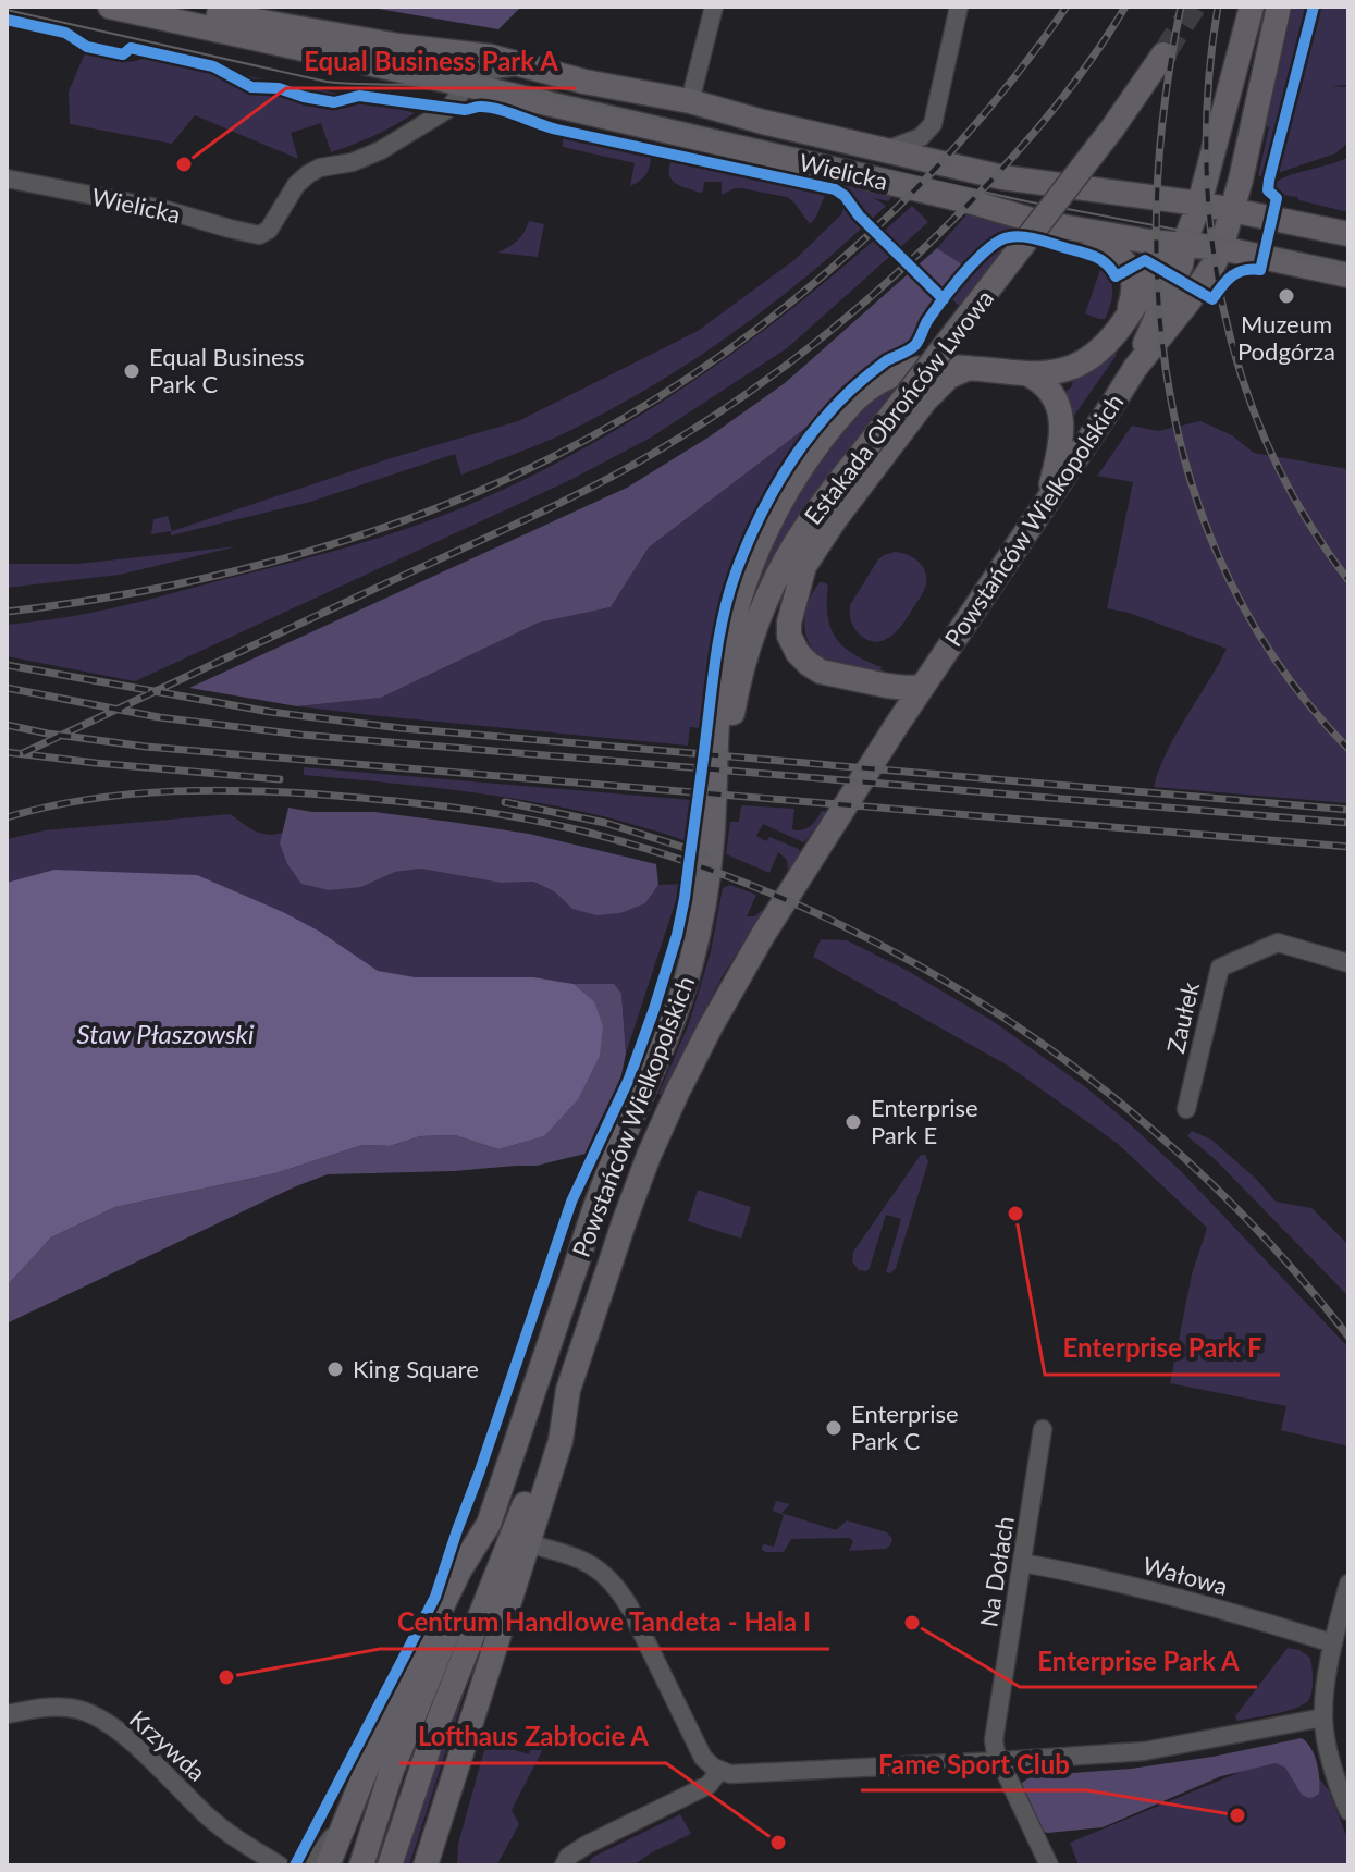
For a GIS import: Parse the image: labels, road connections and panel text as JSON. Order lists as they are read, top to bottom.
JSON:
{
  "streets": {
    "main road": ["Wielicka", "Estakada Obrońców Lwowa", "Powstańców Wielkopolskich"],
    "street": [
      "Zaułek",
      "Na Dołach",
      "Wałowa",
      "Krzywda"
    ]
  },
  "crossings": [
    ["Wielicka", "Powstańców Wielkopolskich"],
    ["Estakada Obrońców Lwowa", "Powstańców Wielkopolskich"],
    ["Na Dołach", "Wałowa"]
  ],
  "water": ["Staw Płaszowski"],
  "places": [
    "Equal Business Park A",
    "Muzeum Podgórza",
    "Equal Business Park C",
    "Enterprise Park E",
    "Enterprise Park F",
    "King Square",
    "Enterprise Park C",
    "Enterprise Park A",
    "Centrum Handlowe Tandeta - Hala I",
    "Fame Sport Club",
    "Lofthaus Zabłocie A"
  ]
}
